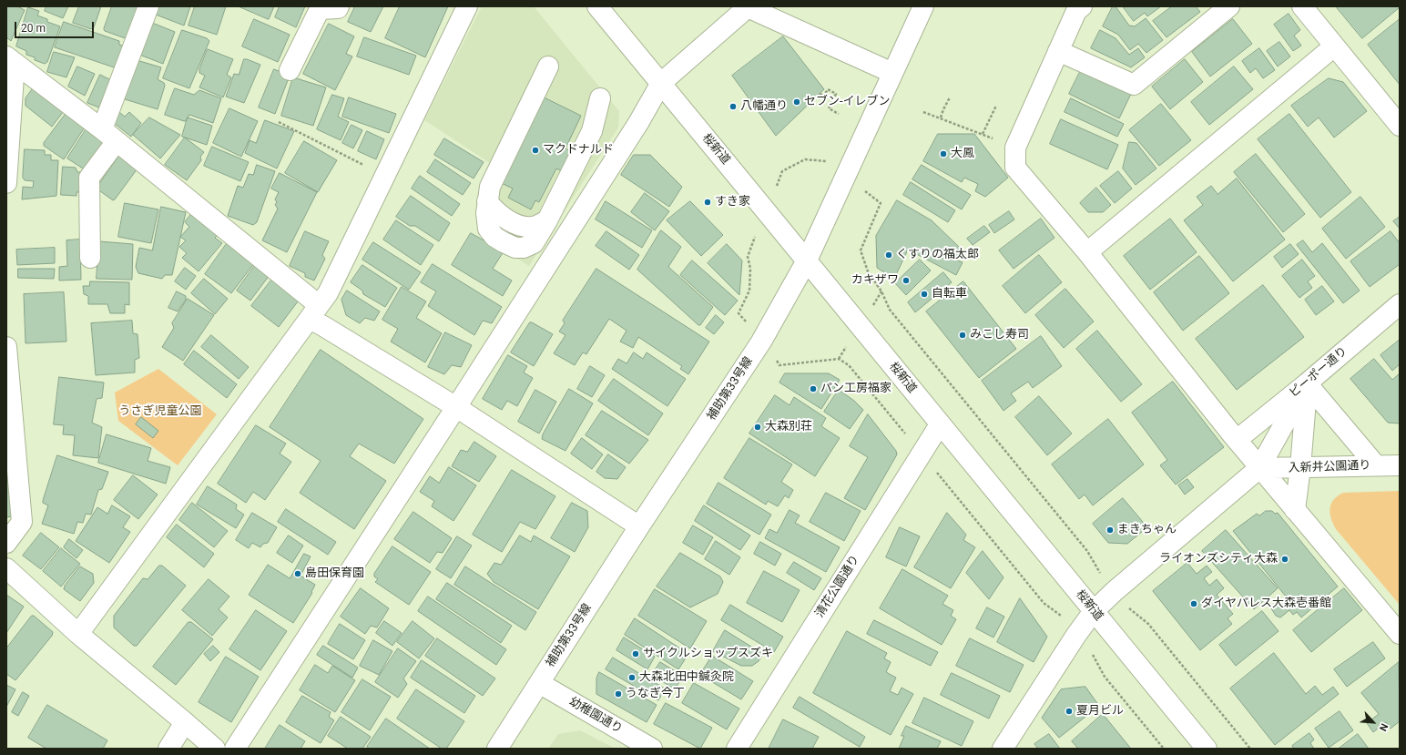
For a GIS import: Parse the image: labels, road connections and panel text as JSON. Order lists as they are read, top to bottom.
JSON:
{
  "streets": {
    "street": [
      "桜新道",
      "ピーポー通り",
      "補助第33号線",
      "入新井公園通り",
      "清花公園通り",
      "幼稚園通り"
    ]
  },
  "crossings": [
    ["桜新道", "補助第33号線"],
    ["桜新道", "清花公園通り"],
    ["補助第33号線", "幼稚園通り"]
  ],
  "parks": ["うさぎ児童公園"],
  "places": [
    "セブン-イレブン",
    "八幡通り",
    "マクドナルド",
    "大鳳",
    "すき家",
    "くすりの福太郎",
    "カキザワ",
    "自転車",
    "みこし寿司",
    "パン工房福家",
    "大森別荘",
    "まきちゃん",
    "ライオンズシティ大森",
    "島田保育園",
    "ダイヤパレス大森壱番館",
    "サイクルショップスズキ",
    "大森北田中鍼灸院",
    "うなぎ今丁",
    "夏月ビル"
  ],
  "scale_bar": "20 m",
  "north": "bottom right"
}
